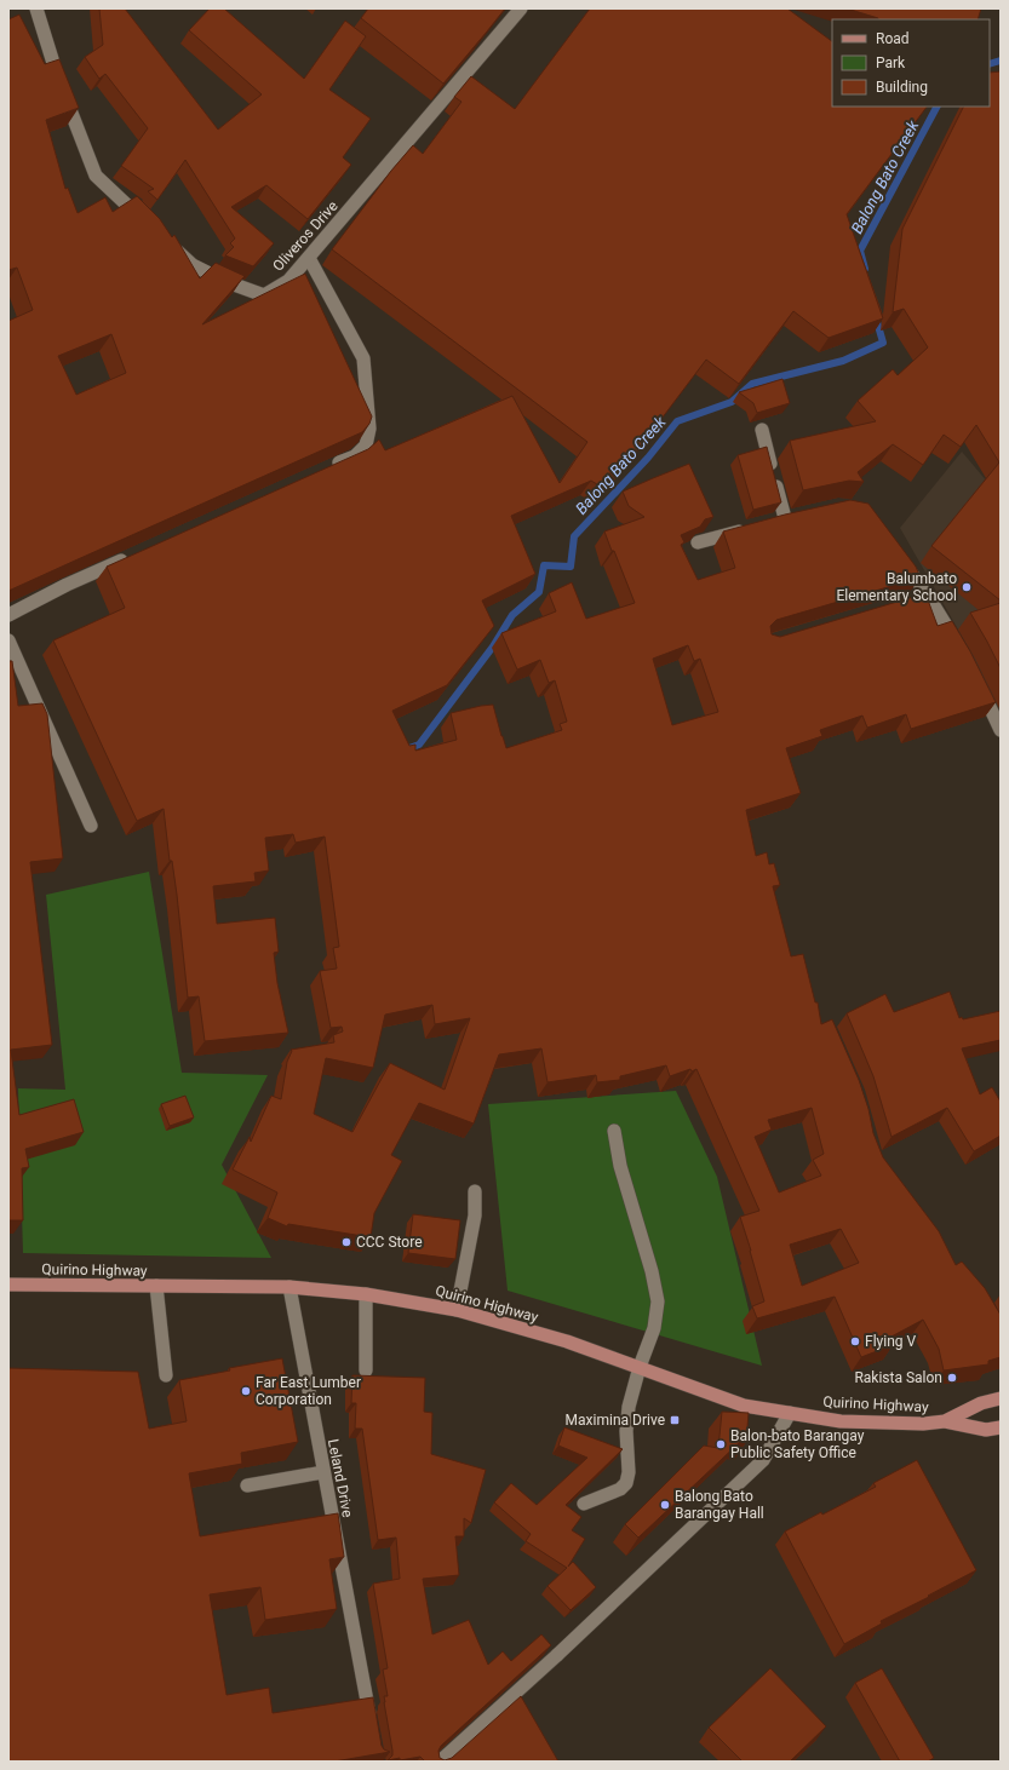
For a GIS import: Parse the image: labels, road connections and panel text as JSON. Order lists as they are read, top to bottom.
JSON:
{
  "streets": {
    "main road": ["Quirino Highway"],
    "street": ["Oliveros Drive", "Leland Drive"]
  },
  "crossings": [
    ["Quirino Highway", "Leland Drive"]
  ],
  "water": ["Balong Bato Creek"],
  "places": {
    "other": [
      "Balumbato Elementary School",
      "CCC Store",
      "Flying V",
      "Rakista Salon",
      "Far East Lumber Corporation",
      "Balon-bato Barangay Public Safety Office",
      "Balong Bato Barangay Hall"
    ],
    "transit": ["Maximina Drive"]
  },
  "legend": ["Road", "Park", "Building"]
}
